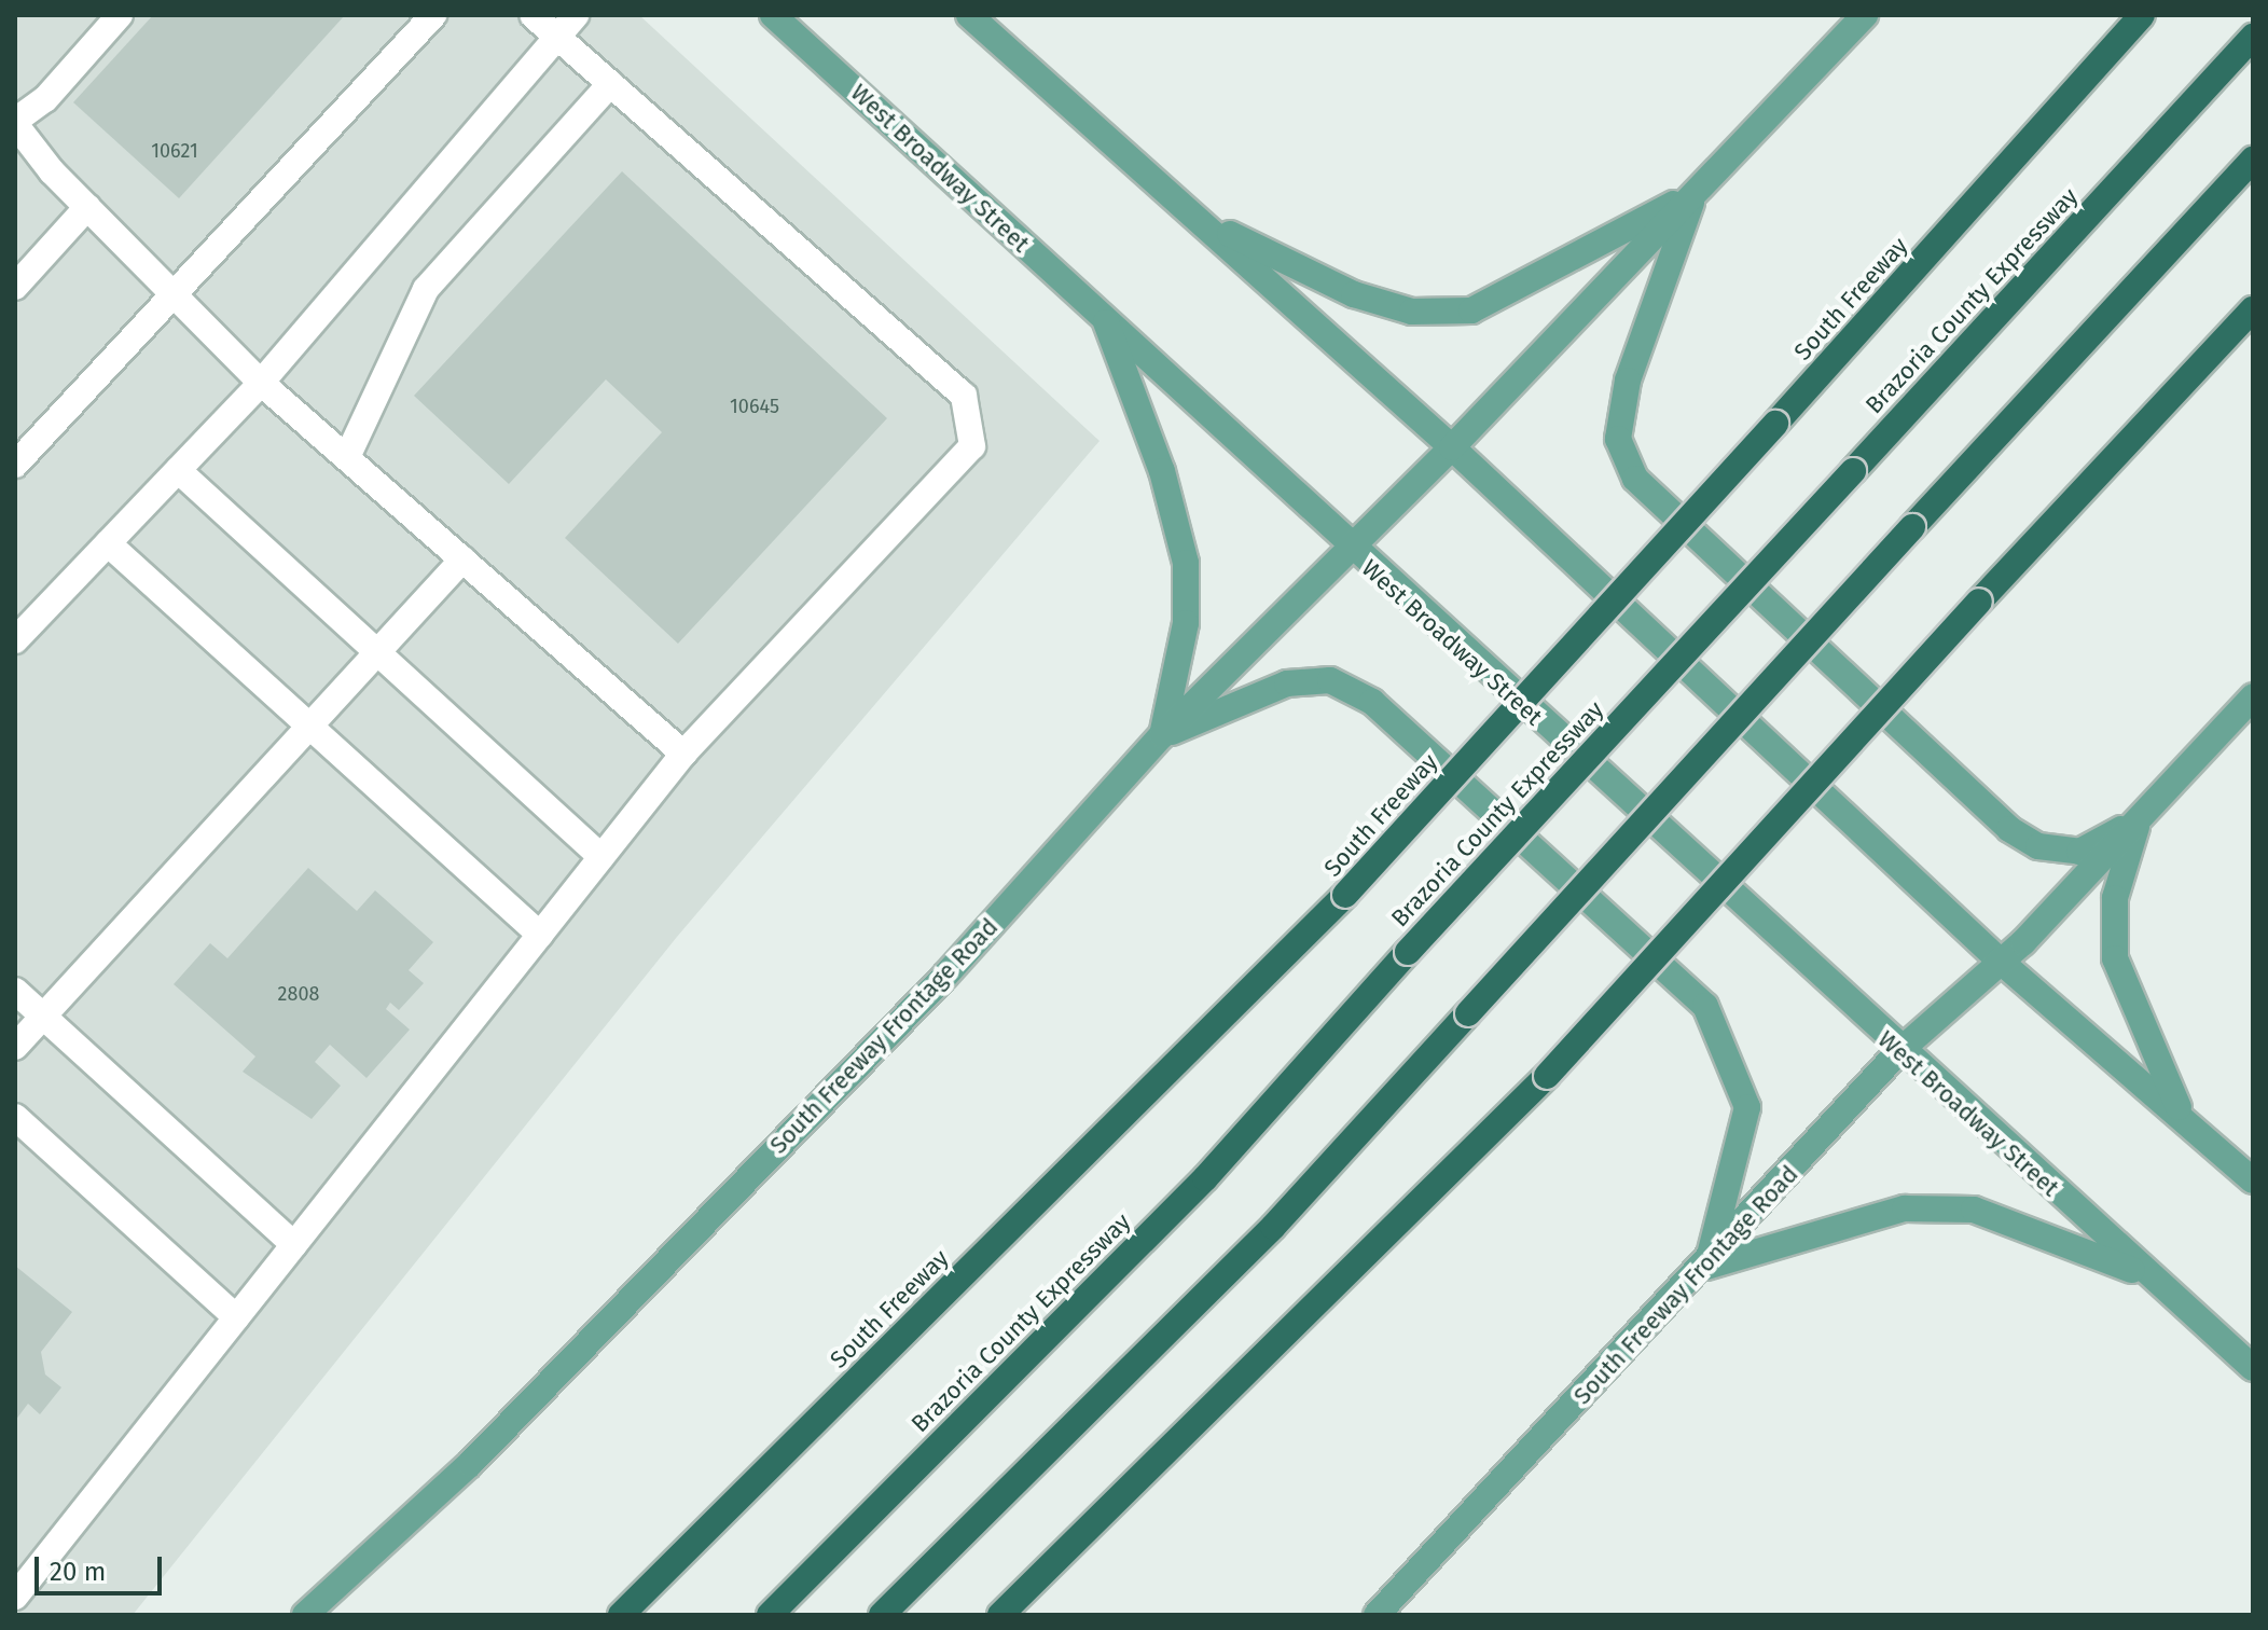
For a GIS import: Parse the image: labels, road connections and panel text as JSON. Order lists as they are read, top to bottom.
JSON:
{
  "streets": {
    "highway": ["South Freeway", "Brazoria County Expressway"],
    "main road": ["West Broadway Street", "South Freeway Frontage Road"]
  },
  "crossings": [
    ["West Broadway Street", "South Freeway Frontage Road"]
  ],
  "house_numbers": ["10621", "10645", "2808"],
  "scale_bar": "20 m"
}
